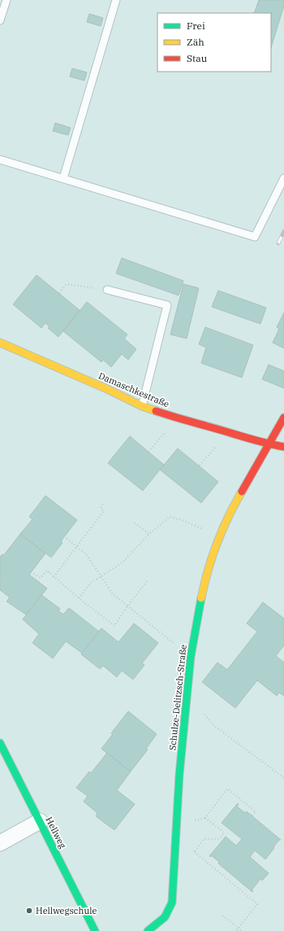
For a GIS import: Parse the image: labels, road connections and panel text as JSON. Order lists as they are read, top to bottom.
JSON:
{
  "streets": {
    "street": ["Damaschkestraße", "Schulze-Delitzsch-Straße", "Hellweg"]
  },
  "crossings": [
    ["Damaschkestraße", "Schulze-Delitzsch-Straße"]
  ],
  "places": ["Hellwegschule"],
  "legend": ["Frei", "Zäh", "Stau"]
}
